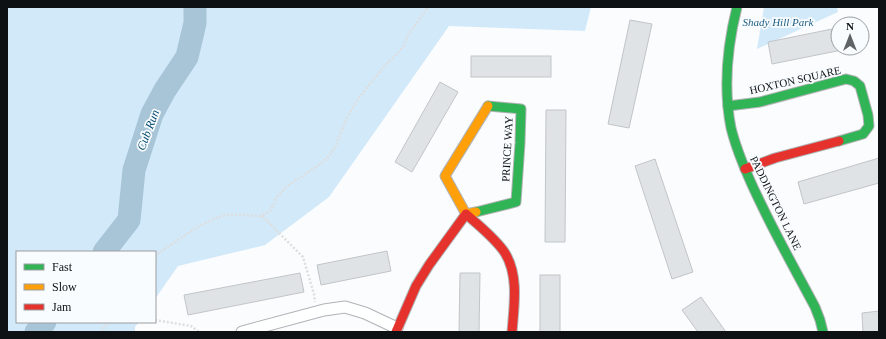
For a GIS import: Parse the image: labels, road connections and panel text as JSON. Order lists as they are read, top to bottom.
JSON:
{
  "streets": {
    "street": ["HOXTON SQUARE", "PRINCE WAY", "PADDINGTON LANE"]
  },
  "crossings": [
    ["HOXTON SQUARE", "PADDINGTON LANE"]
  ],
  "water": ["Cub Run"],
  "parks": ["Shady Hill Park"],
  "legend": ["Fast", "Slow", "Jam"],
  "north": "top"
}
